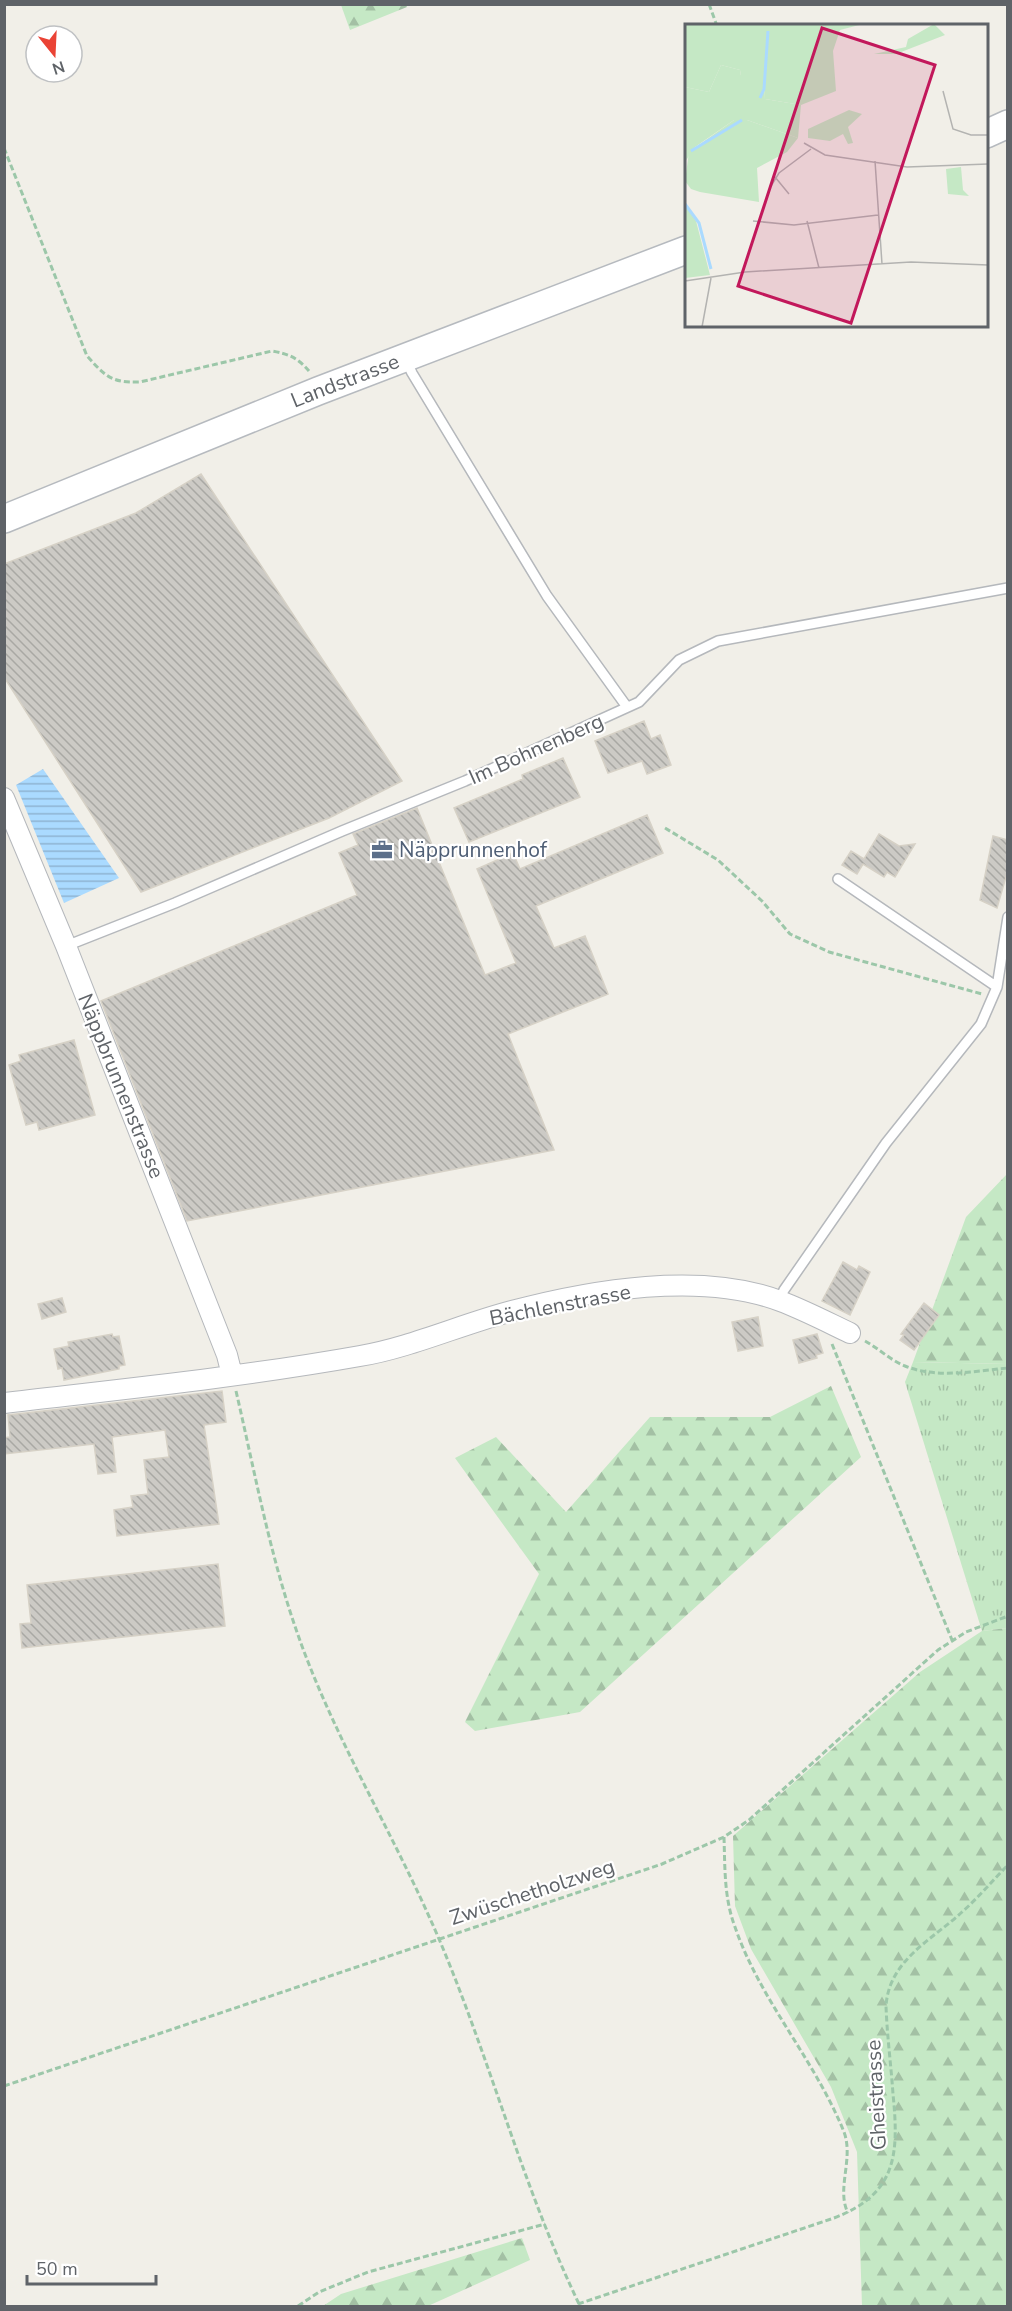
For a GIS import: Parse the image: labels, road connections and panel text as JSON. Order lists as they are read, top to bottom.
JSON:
{
  "streets": {
    "main road": ["Landstrasse"],
    "street": ["Näppbrunnenstrasse", "Bächlenstrasse"],
    "lane": ["Im Bohnenberg"],
    "path": ["Zwüschetholzweg", "Gheistrasse"]
  },
  "crossings": [
    ["Im Bohnenberg", "Näppbrunnenstrasse"],
    ["Näppbrunnenstrasse", "Bächlenstrasse"]
  ],
  "places": {
    "office": ["Näpprunnenhof"]
  },
  "scale_bar": "50 m",
  "north": "bottom"
}
